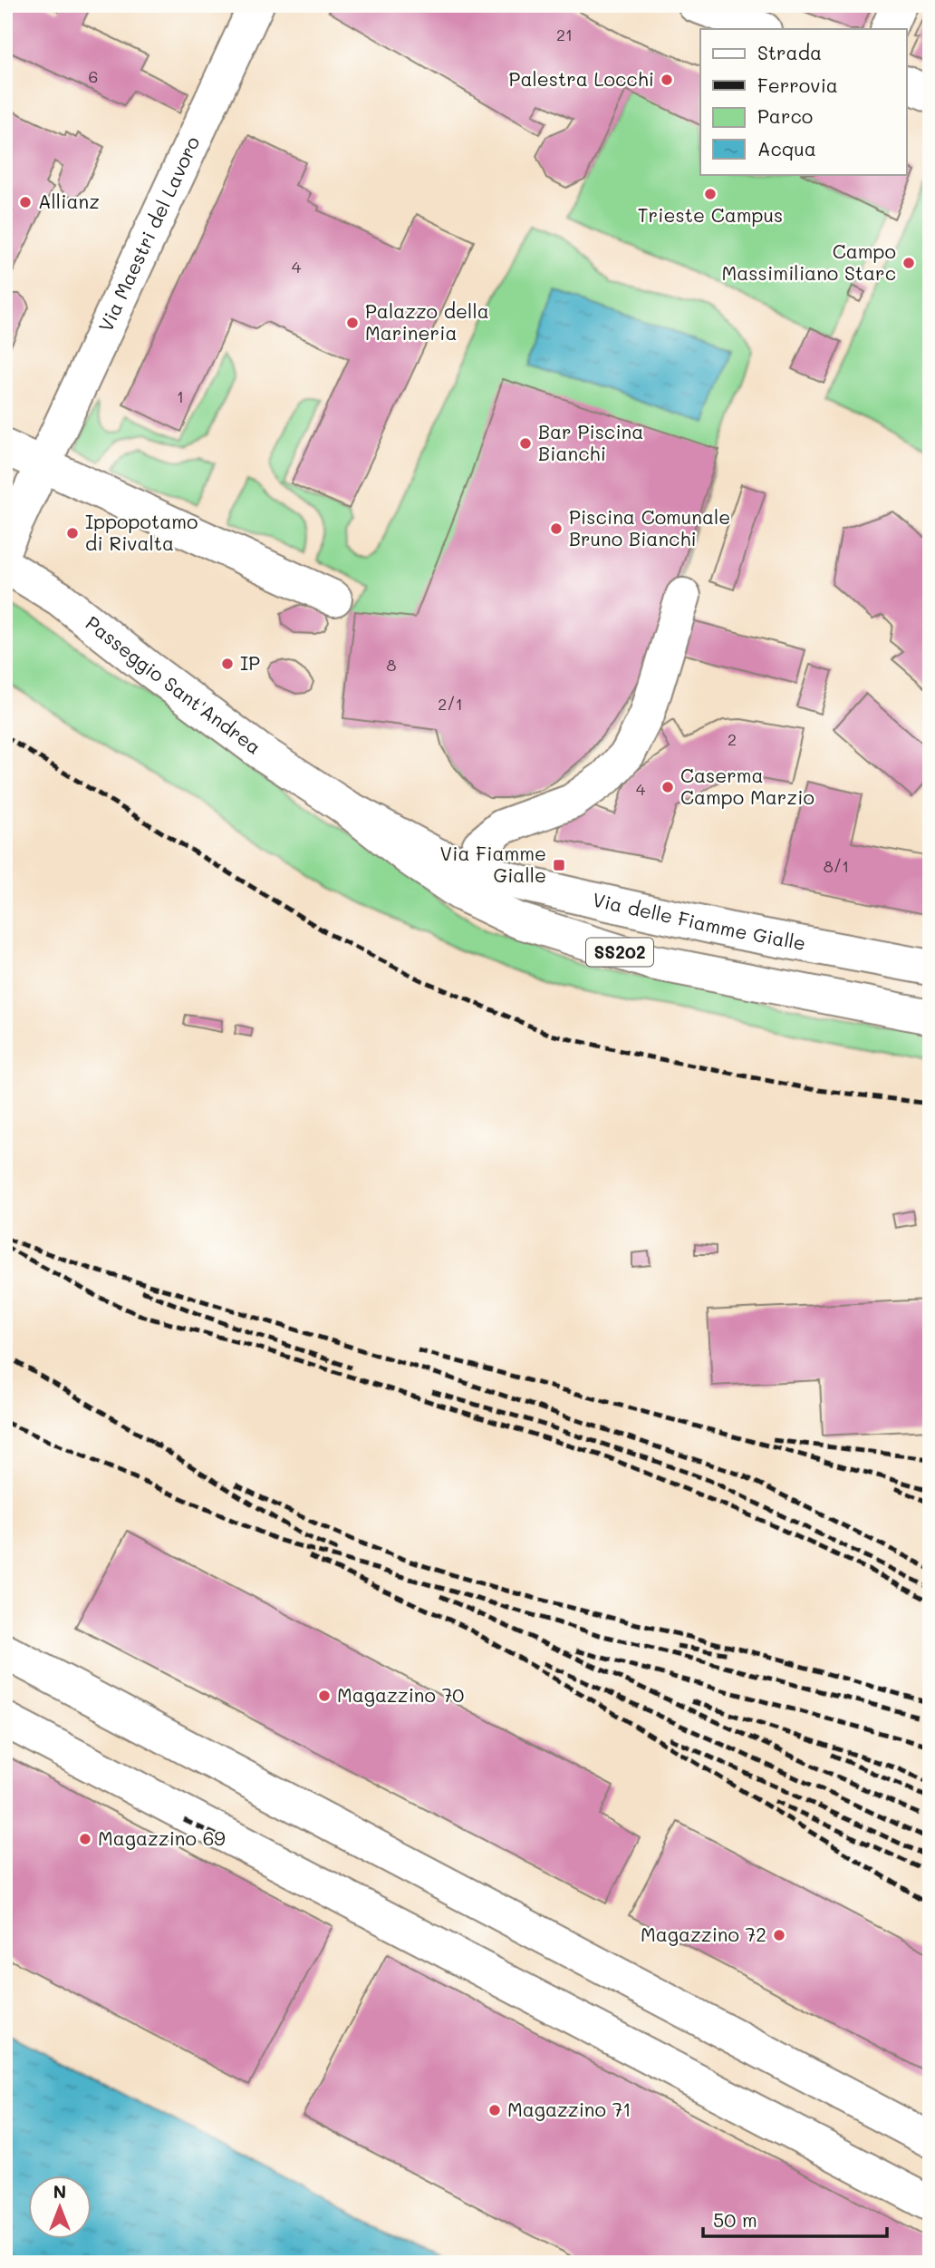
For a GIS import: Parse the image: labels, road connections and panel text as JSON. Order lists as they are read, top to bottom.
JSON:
{
  "streets": {
    "main road": [
      "Via Maestri del Lavoro",
      "Passeggio Sant'Andrea",
      "Via delle Fiamme Gialle",
      "SS202"
    ]
  },
  "crossings": [
    ["Passeggio Sant'Andrea", "Via delle Fiamme Gialle"],
    ["Passeggio Sant'Andrea", "SS202"],
    ["Via delle Fiamme Gialle", "SS202"]
  ],
  "places": {
    "other": [
      "Palestra Locchi",
      "Trieste Campus",
      "Allianz",
      "Campo Massimiliano Starc",
      "Palazzo della Marineria",
      "Bar Piscina Bianchi",
      "Piscina Comunale Bruno Bianchi",
      "Ippopotamo di Rivalta",
      "IP",
      "Caserma Campo Marzio",
      "Magazzino 70",
      "Magazzino 69",
      "Magazzino 72",
      "Magazzino 71"
    ],
    "transit": ["Via Fiamme Gialle"]
  },
  "house_numbers": [
    "21",
    "6",
    "4",
    "1",
    "8",
    "2/1",
    "2",
    "4",
    "8/1"
  ],
  "legend": [
    "Strada",
    "Ferrovia",
    "Parco",
    "Acqua"
  ],
  "scale_bar": "50 m",
  "north": "top"
}
